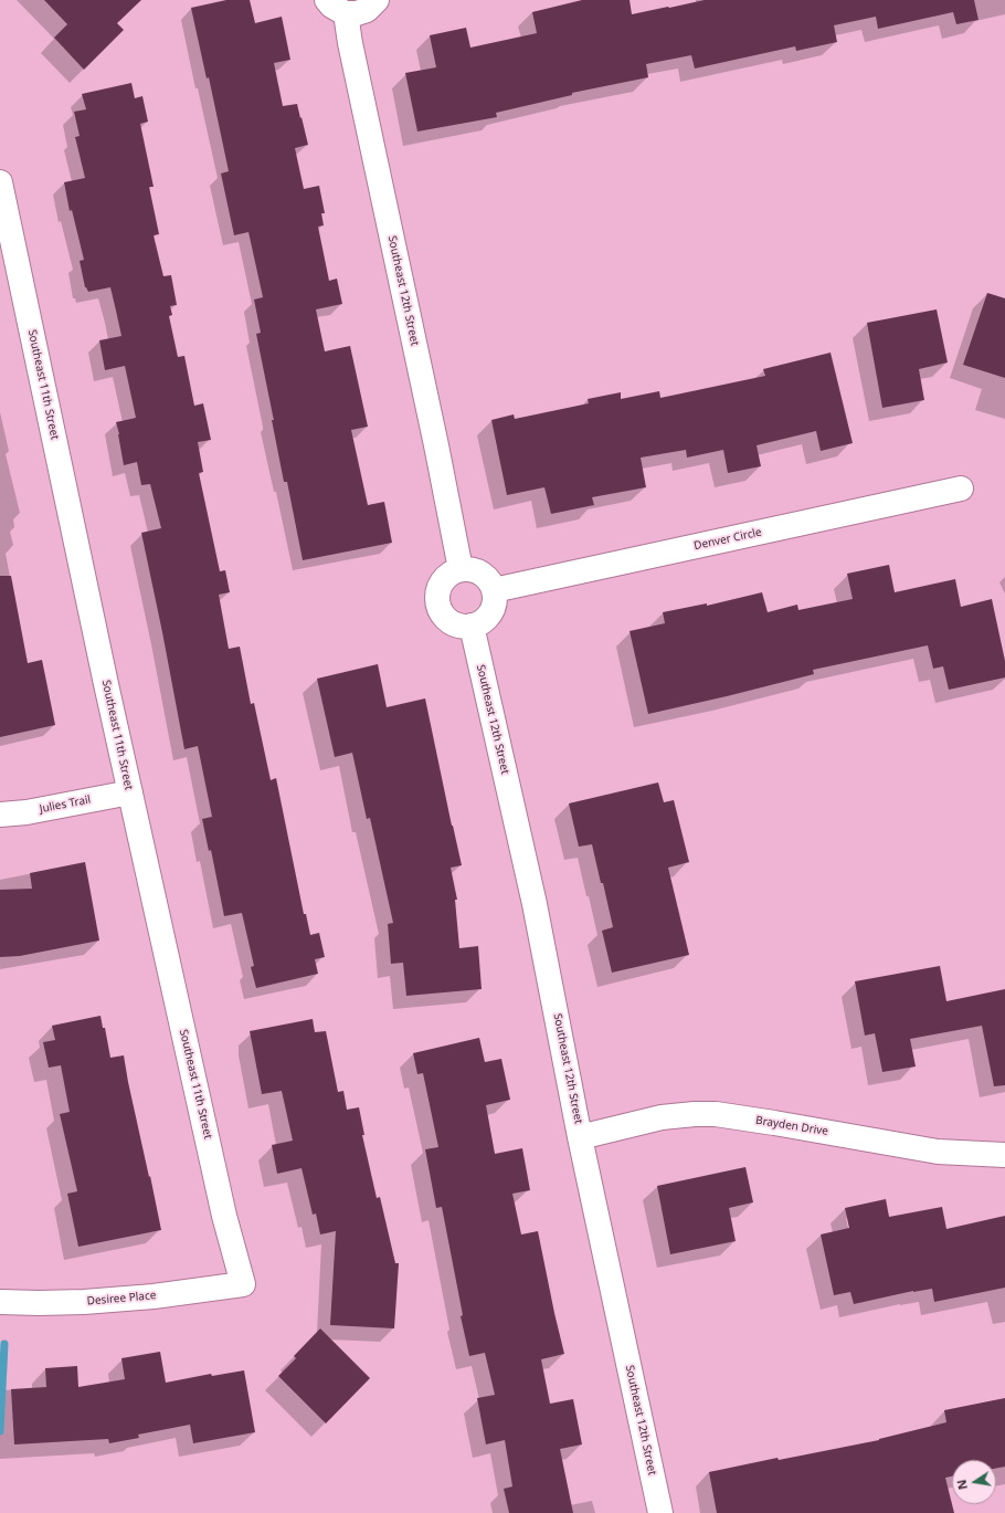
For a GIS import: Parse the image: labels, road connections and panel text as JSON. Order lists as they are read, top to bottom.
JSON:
{
  "streets": {
    "street": [
      "Southeast 12th Street",
      "Southeast 11th Street",
      "Denver Circle",
      "Julies Trail",
      "Brayden Drive",
      "Desiree Place"
    ]
  },
  "crossings": [
    ["Southeast 12th Street", "Denver Circle"],
    ["Southeast 12th Street", "Brayden Drive"],
    ["Southeast 11th Street", "Julies Trail"],
    ["Southeast 11th Street", "Desiree Place"]
  ],
  "north": "left"
}
